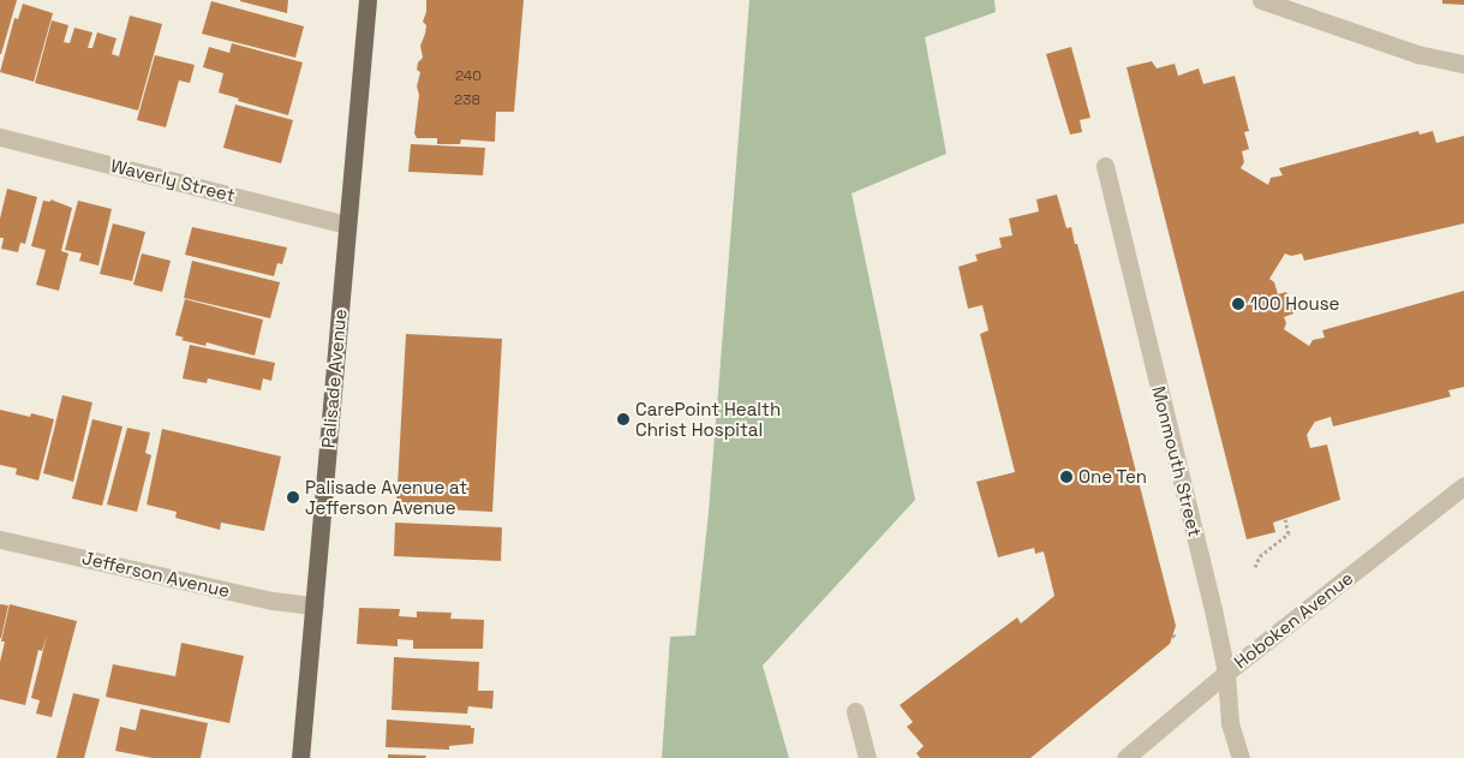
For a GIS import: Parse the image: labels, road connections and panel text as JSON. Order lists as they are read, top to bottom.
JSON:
{
  "streets": {
    "main road": ["Palisade Avenue"],
    "street": [
      "Waverly Street",
      "Monmouth Street",
      "Jefferson Avenue",
      "Hoboken Avenue"
    ]
  },
  "crossings": [
    ["Waverly Street", "Palisade Avenue"],
    ["Palisade Avenue", "Jefferson Avenue"],
    ["Monmouth Street", "Hoboken Avenue"]
  ],
  "places": [
    "100 House",
    "CarePoint Health Christ Hospital",
    "One Ten",
    "Palisade Avenue at Jefferson Avenue"
  ],
  "house_numbers": ["240", "238"]
}
